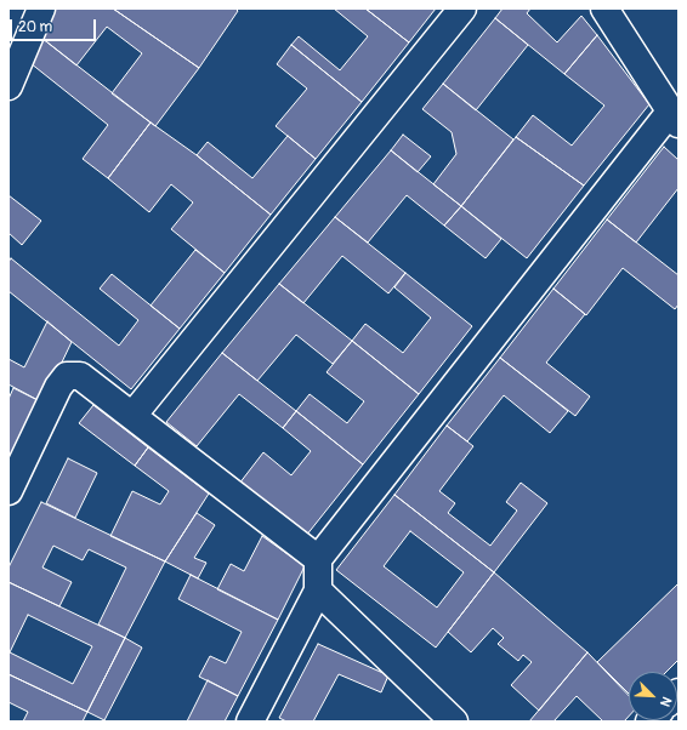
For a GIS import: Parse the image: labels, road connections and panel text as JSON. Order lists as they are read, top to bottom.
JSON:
{
  "scale_bar": "20 m",
  "north": "bottom right"
}
